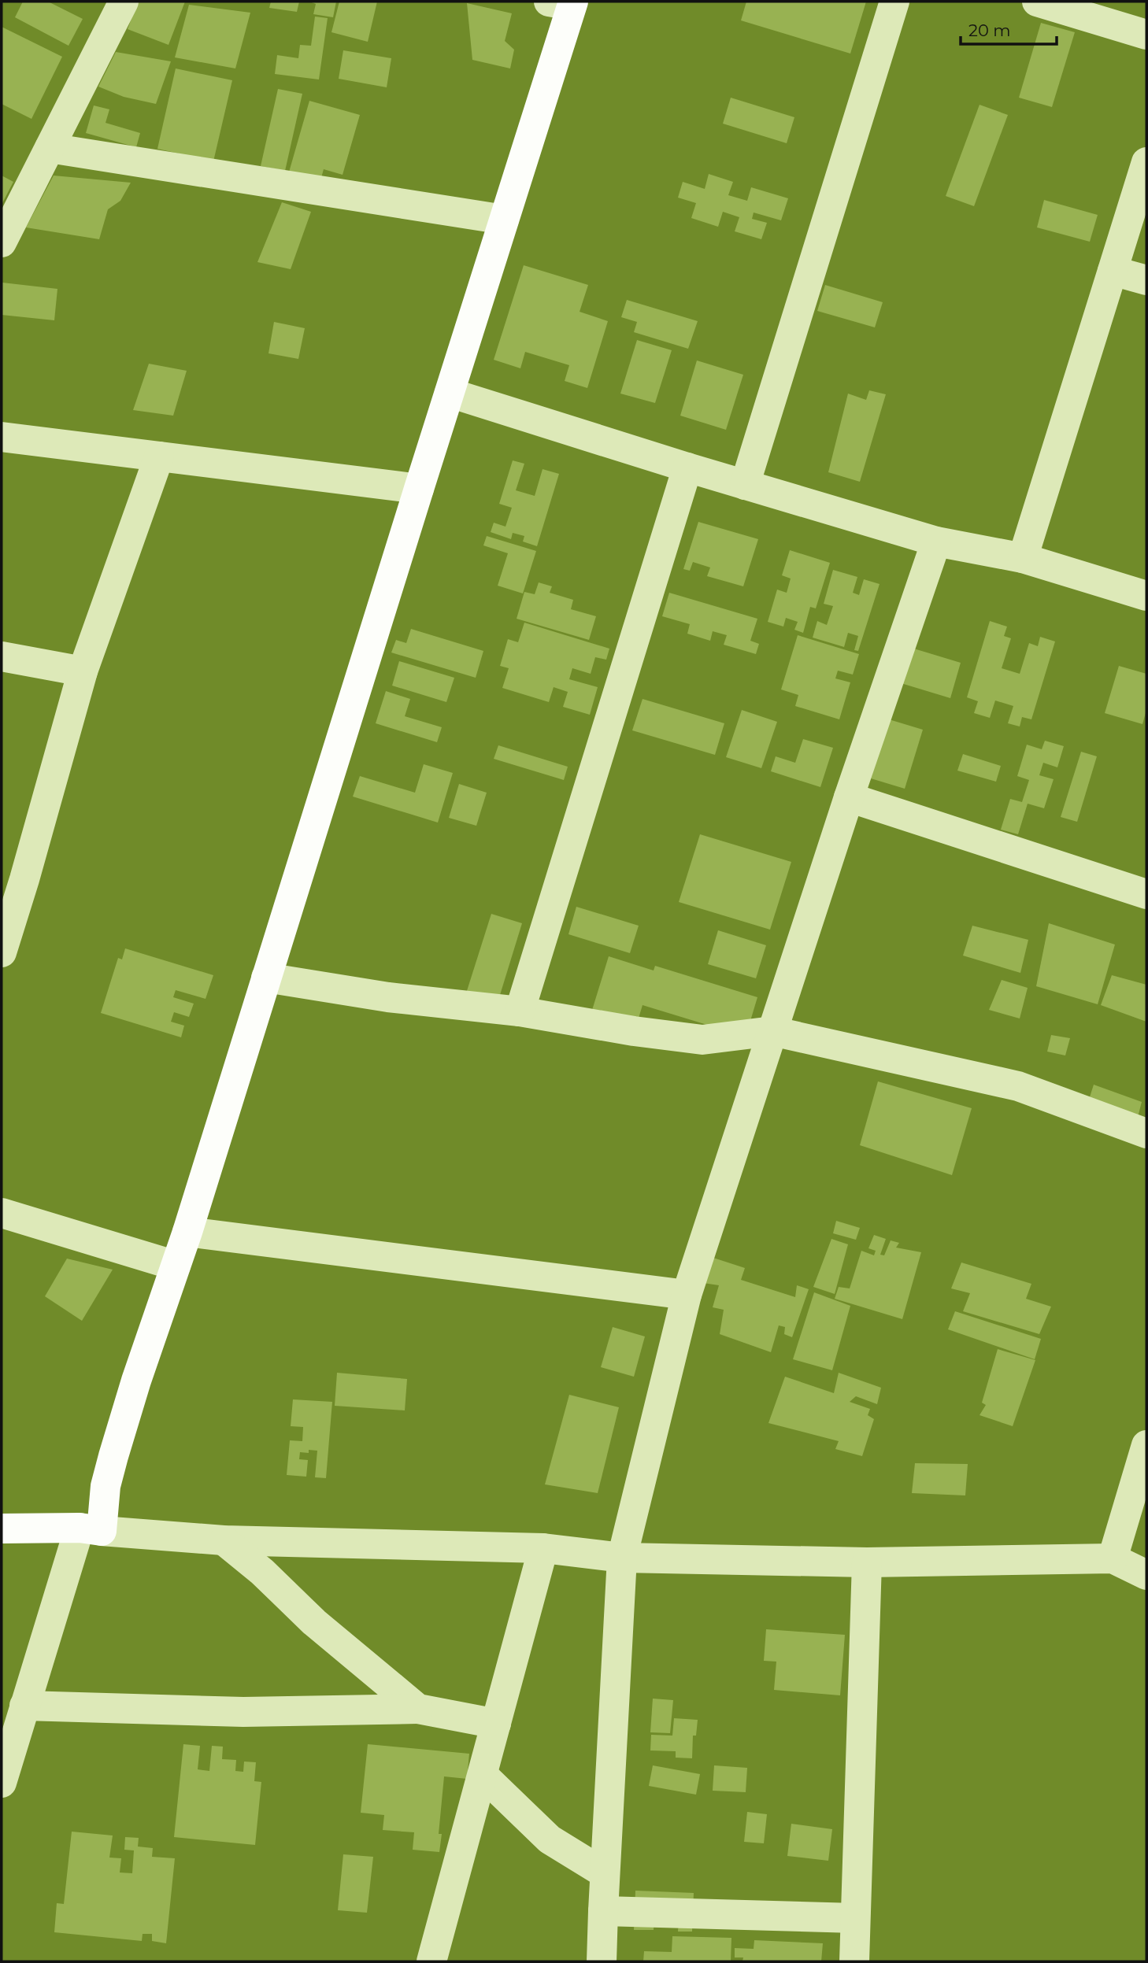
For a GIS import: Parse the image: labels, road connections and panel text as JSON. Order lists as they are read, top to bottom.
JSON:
{
  "scale_bar": "20 m"
}
